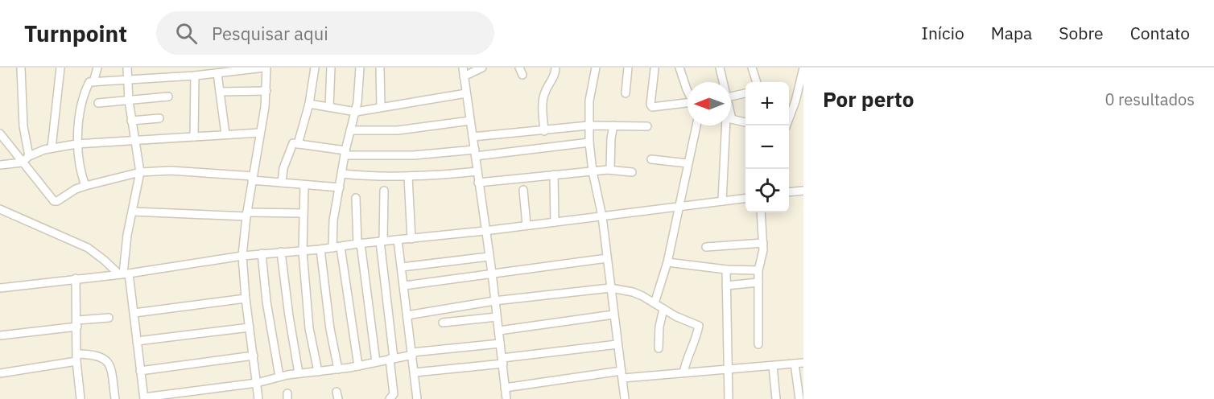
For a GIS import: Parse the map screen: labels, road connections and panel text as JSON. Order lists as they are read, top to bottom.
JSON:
{
  "north": "left",
  "page": {
    "header": "Turnpoint",
    "search": "Pesquisar aqui",
    "nav": [
      "Início",
      "Mapa",
      "Sobre",
      "Contato"
    ],
    "heading": ["Por perto", "0 resultados"],
    "map_buttons": ["+", "−"]
  }
}
